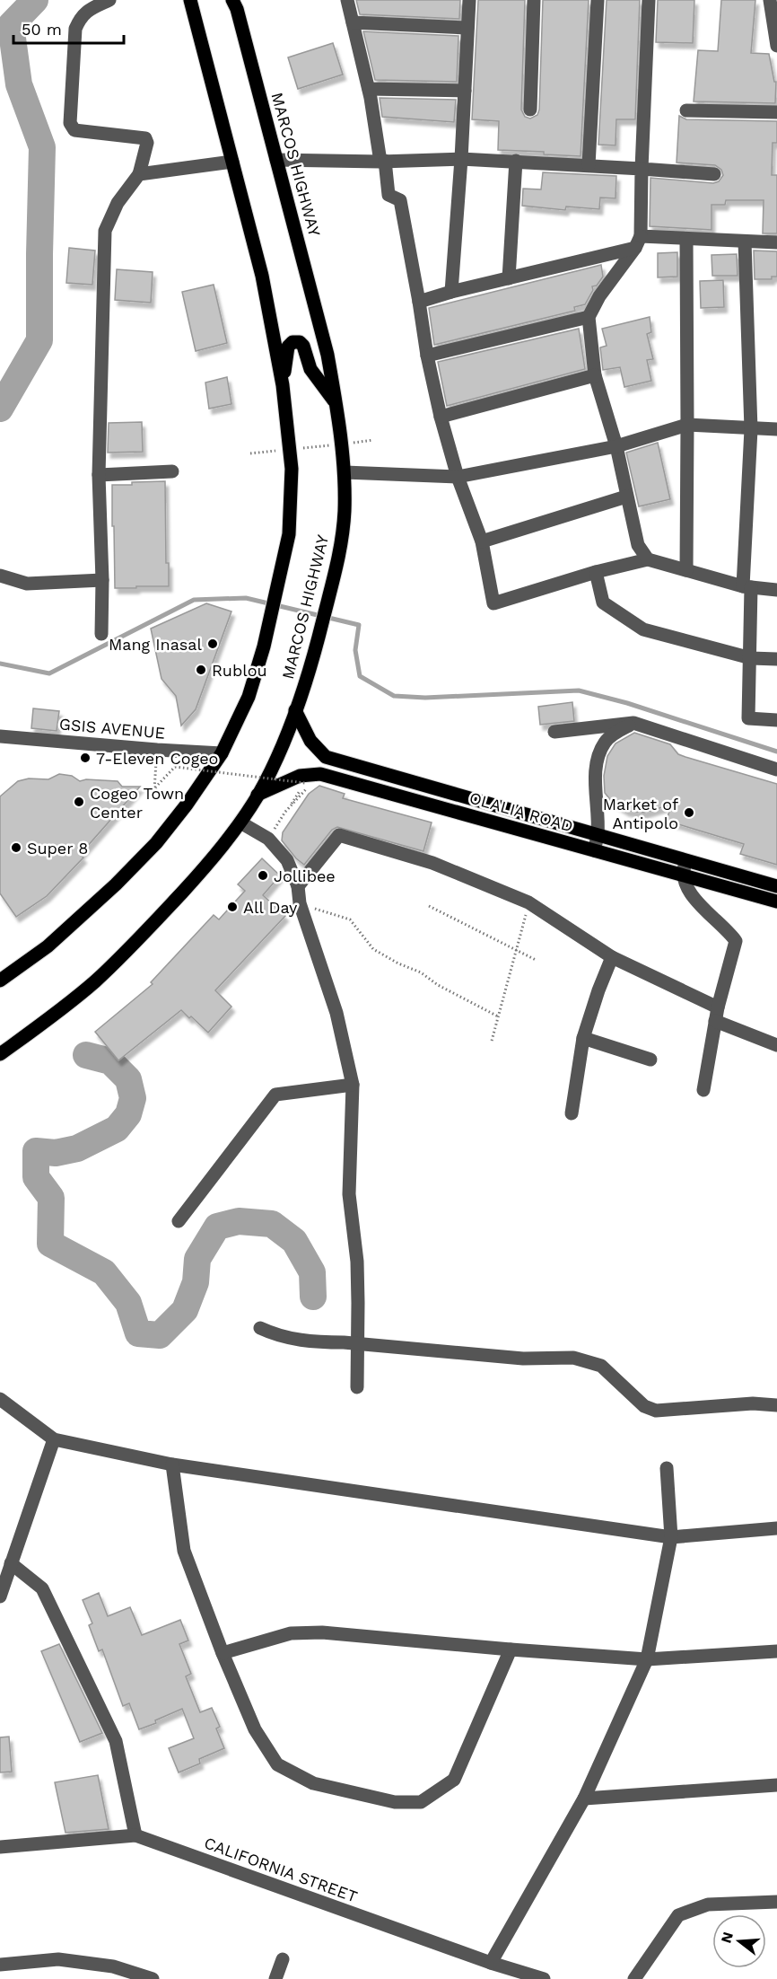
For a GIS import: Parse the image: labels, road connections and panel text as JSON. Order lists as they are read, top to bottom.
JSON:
{
  "streets": {
    "main road": ["MARCOS HIGHWAY", "OLALIA ROAD"],
    "street": ["GSIS AVENUE", "CALIFORNIA STREET"]
  },
  "crossings": [
    ["MARCOS HIGHWAY", "GSIS AVENUE"],
    ["MARCOS HIGHWAY", "OLALIA ROAD"]
  ],
  "places": [
    "Mang Inasal",
    "Rublou",
    "7-Eleven Cogeo",
    "Cogeo Town Center",
    "Market of Antipolo",
    "Super 8",
    "Jollibee",
    "All Day"
  ],
  "scale_bar": "50 m",
  "north": "left"
}
